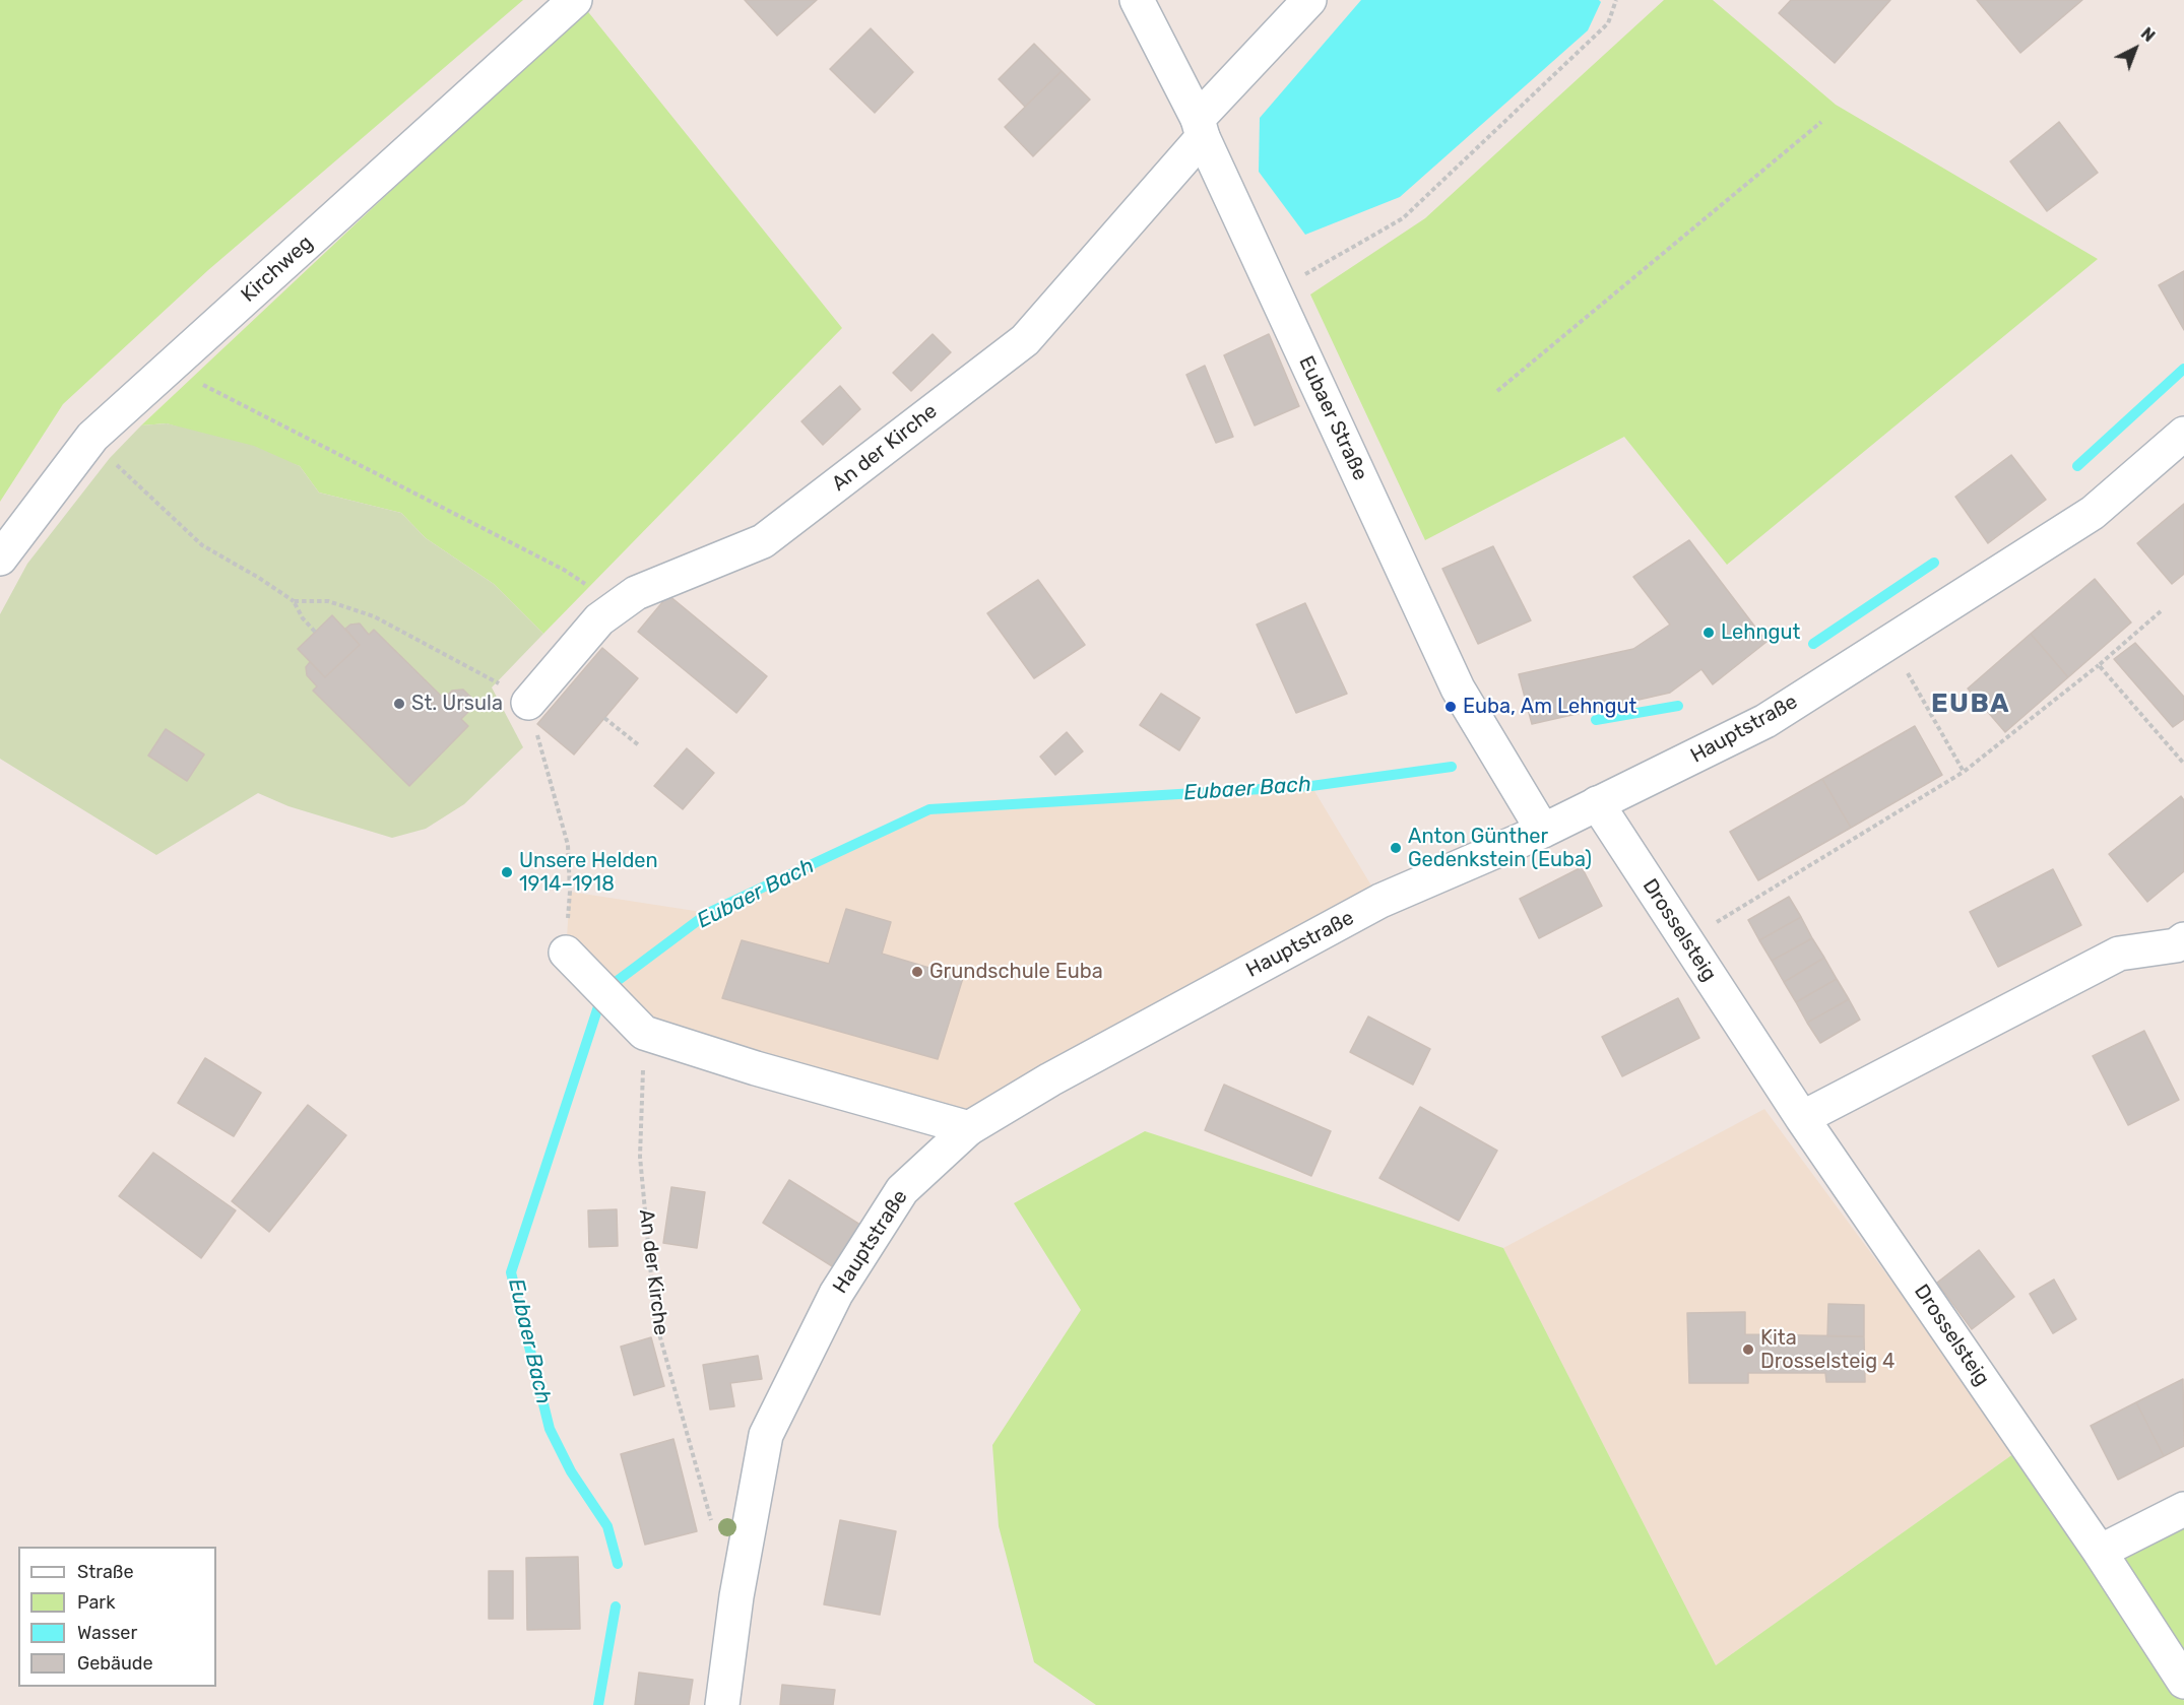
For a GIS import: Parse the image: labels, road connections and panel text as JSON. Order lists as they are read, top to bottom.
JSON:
{
  "streets": {
    "street": [
      "Kirchweg",
      "Eubaer Straße",
      "An der Kirche",
      "Hauptstraße",
      "Drosselsteig"
    ]
  },
  "crossings": [
    ["Eubaer Straße", "An der Kirche"],
    ["Eubaer Straße", "Hauptstraße"],
    ["An der Kirche", "Hauptstraße"],
    ["Hauptstraße", "Drosselsteig"]
  ],
  "districts": ["EUBA"],
  "water": ["Eubaer Bach"],
  "places": [
    "Lehngut",
    "St. Ursula",
    "Euba, Am Lehngut",
    "Anton Günther Gedenkstein (Euba)",
    "Unsere Helden 1914–1918",
    "Grundschule Euba",
    "Kita Drosselsteig 4"
  ],
  "legend": [
    "Straße",
    "Park",
    "Wasser",
    "Gebäude"
  ],
  "north": "top right"
}
